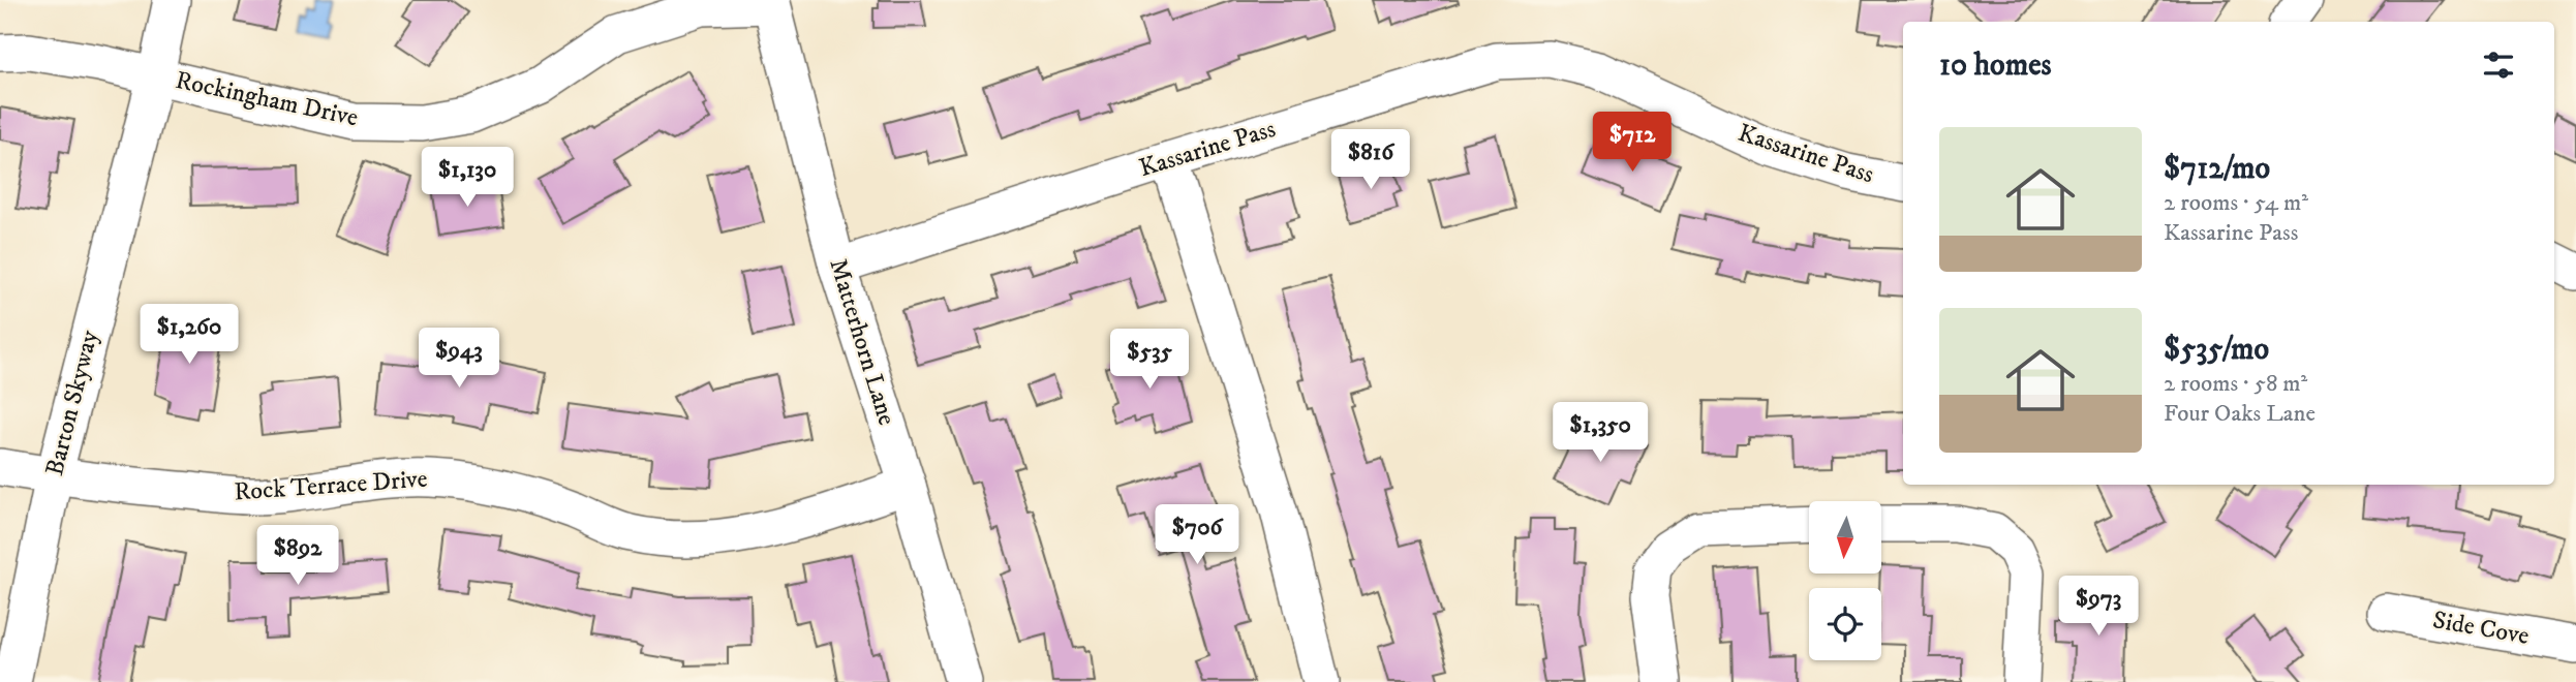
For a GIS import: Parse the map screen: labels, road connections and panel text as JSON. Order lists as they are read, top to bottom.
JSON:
{
  "streets": {
    "street": [
      "Rockingham Drive",
      "Kassarine Pass",
      "Matterhorn Lane",
      "Barton Skyway",
      "Rock Terrace Drive",
      "Side Cove"
    ]
  },
  "crossings": [
    ["Rockingham Drive", "Matterhorn Lane"],
    ["Rockingham Drive", "Barton Skyway"],
    ["Kassarine Pass", "Matterhorn Lane"],
    ["Matterhorn Lane", "Rock Terrace Drive"],
    ["Barton Skyway", "Rock Terrace Drive"]
  ],
  "north": "bottom",
  "page": {
    "heading": "10 homes",
    "list": [
      {
        "name": "$712/mo",
        "note": "2 rooms · 54 m² · Kassarine Pass"
      },
      {
        "name": "$535/mo",
        "note": "2 rooms · 58 m² · Four Oaks Lane"
      }
    ],
    "price": [
      "$712",
      "$816",
      "$1,130",
      "$1,260",
      "$943",
      "$535",
      "$1,350",
      "$706",
      "$892",
      "$973"
    ]
  }
}
